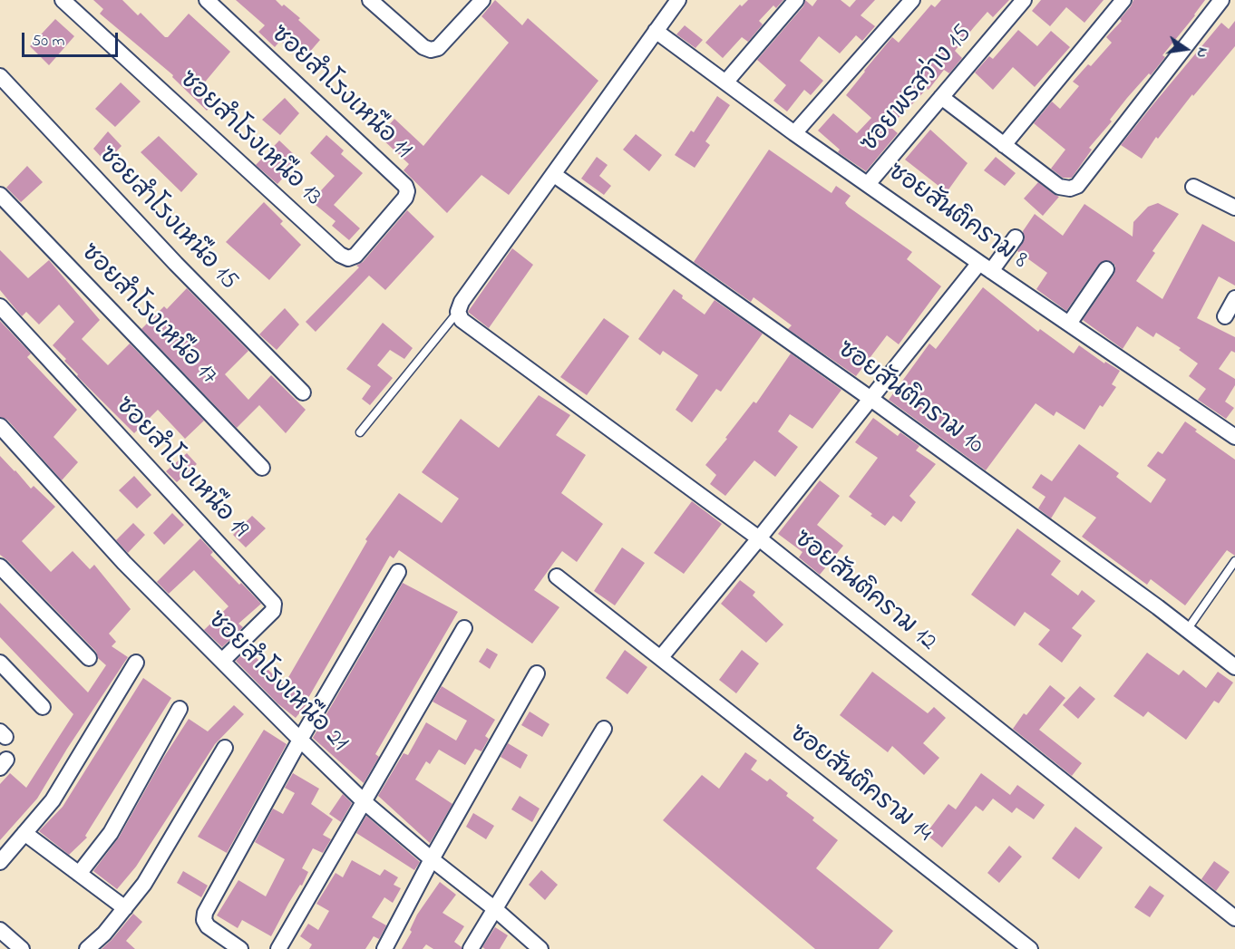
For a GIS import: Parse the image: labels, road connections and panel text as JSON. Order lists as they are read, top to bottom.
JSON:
{
  "streets": {
    "street": [
      "ซอยพรสว่าง 15",
      "ซอยสำโรงเหนือ 11",
      "ซอยสำโรงเหนือ 13",
      "ซอยสันติคราม 8",
      "ซอยสำโรงเหนือ 15",
      "ซอยสำโรงเหนือ 17",
      "ซอยสันติคราม 10",
      "ซอยสำโรงเหนือ 19",
      "ซอยสันติคราม 12",
      "ซอยสำโรงเหนือ 21",
      "ซอยสันติคราม 14"
    ]
  },
  "crossings": [
    ["ซอยพรสว่าง 15", "ซอยสันติคราม 8"],
    ["ซอยสำโรงเหนือ 11", "ซอยสำโรงเหนือ 13"],
    ["ซอยสำโรงเหนือ 19", "ซอยสำโรงเหนือ 21"]
  ],
  "scale_bar": "50 m",
  "north": "right"
}
